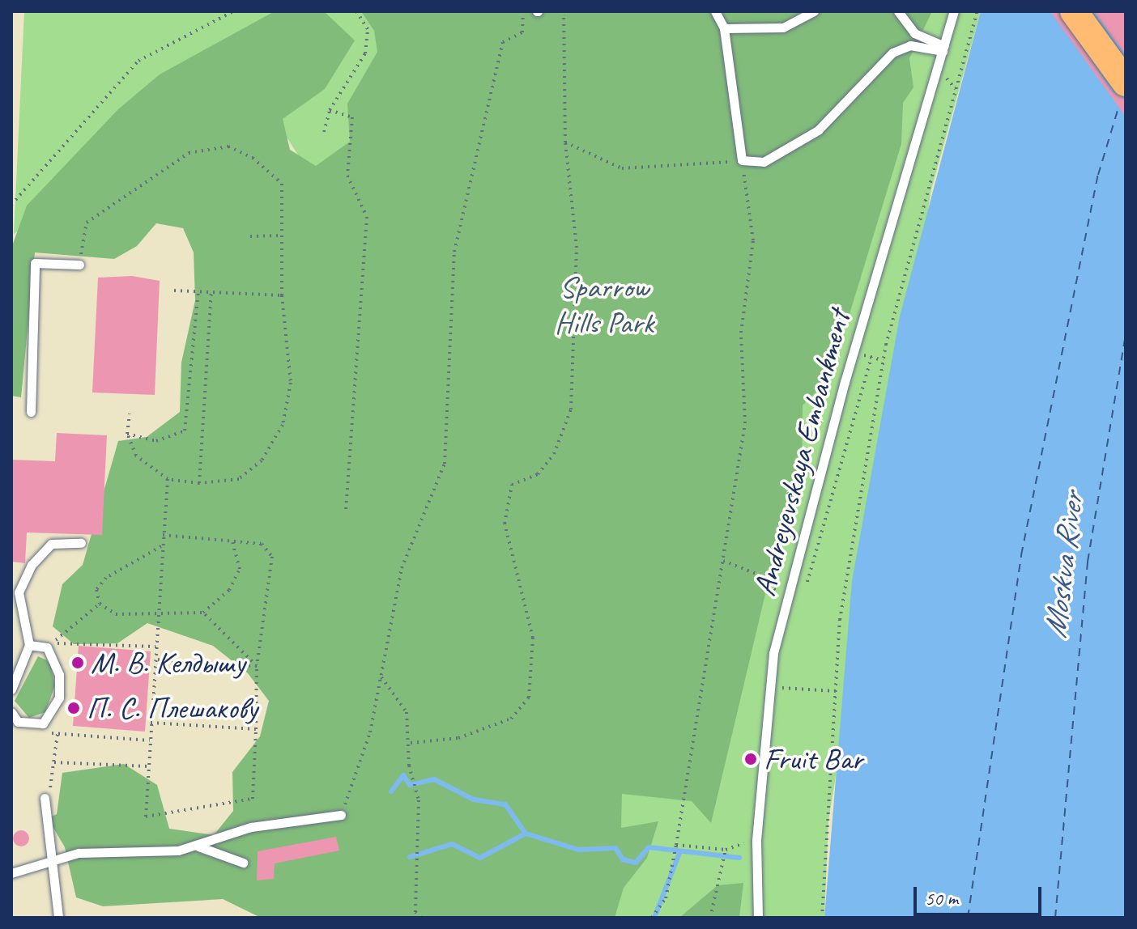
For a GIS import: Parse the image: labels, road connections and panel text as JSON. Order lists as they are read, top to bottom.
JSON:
{
  "streets": {
    "lane": ["Andreyevskaya Embankment"]
  },
  "water": ["Moskva River"],
  "parks": ["Sparrow Hills Park"],
  "places": ["М. В. Келдышу", "П. С. Плешакову", "Fruit Bar"],
  "scale_bar": "50 m"
}
